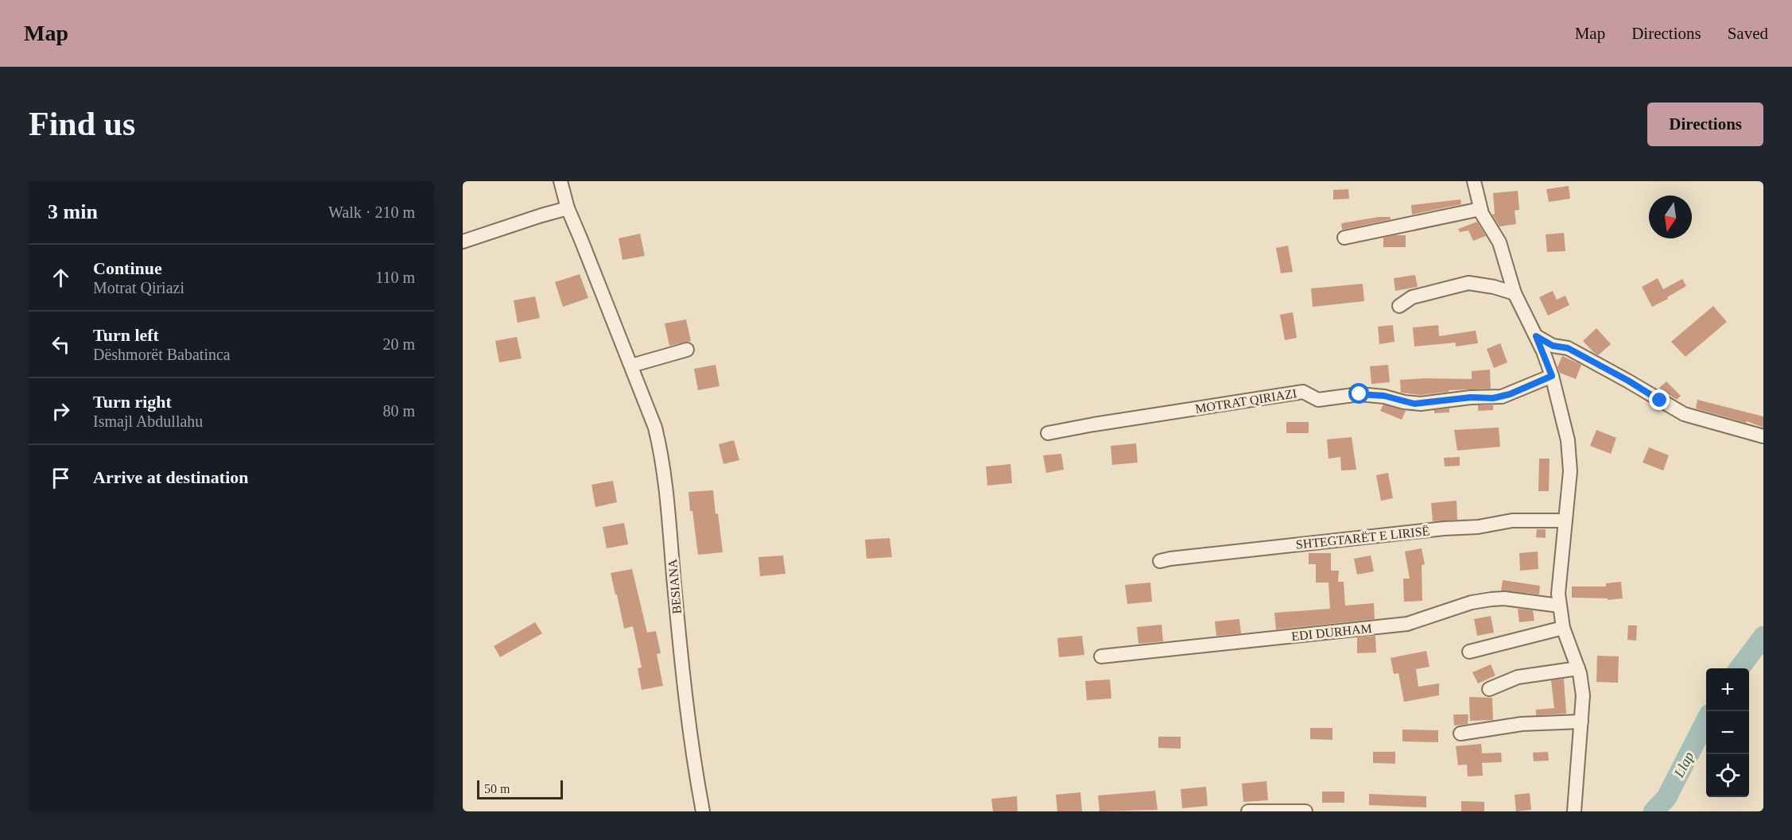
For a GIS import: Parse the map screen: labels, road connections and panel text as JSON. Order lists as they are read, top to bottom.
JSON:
{
  "streets": {
    "street": [
      "MOTRAT QIRIAZI",
      "SHTEGTARËT E LIRISË",
      "BESIANA",
      "EDI DURHAM"
    ]
  },
  "water": ["Llap"],
  "scale_bar": "50 m",
  "north": "bottom",
  "page": {
    "header": "Map",
    "nav": ["Map", "Directions", "Saved"],
    "buttons": "Directions",
    "title": "Find us",
    "heading": ["3 min", "Walk · 210 m"],
    "list": [
      ["Continue", "Motrat Qiriazi", "110 m"],
      ["Turn left", "Dëshmorët Babatinca", "20 m"],
      ["Turn right", "Ismajl Abdullahu", "80 m"],
      "Arrive at destination"
    ],
    "map_buttons": ["+", "−"],
    "scale": "50 m"
  }
}
